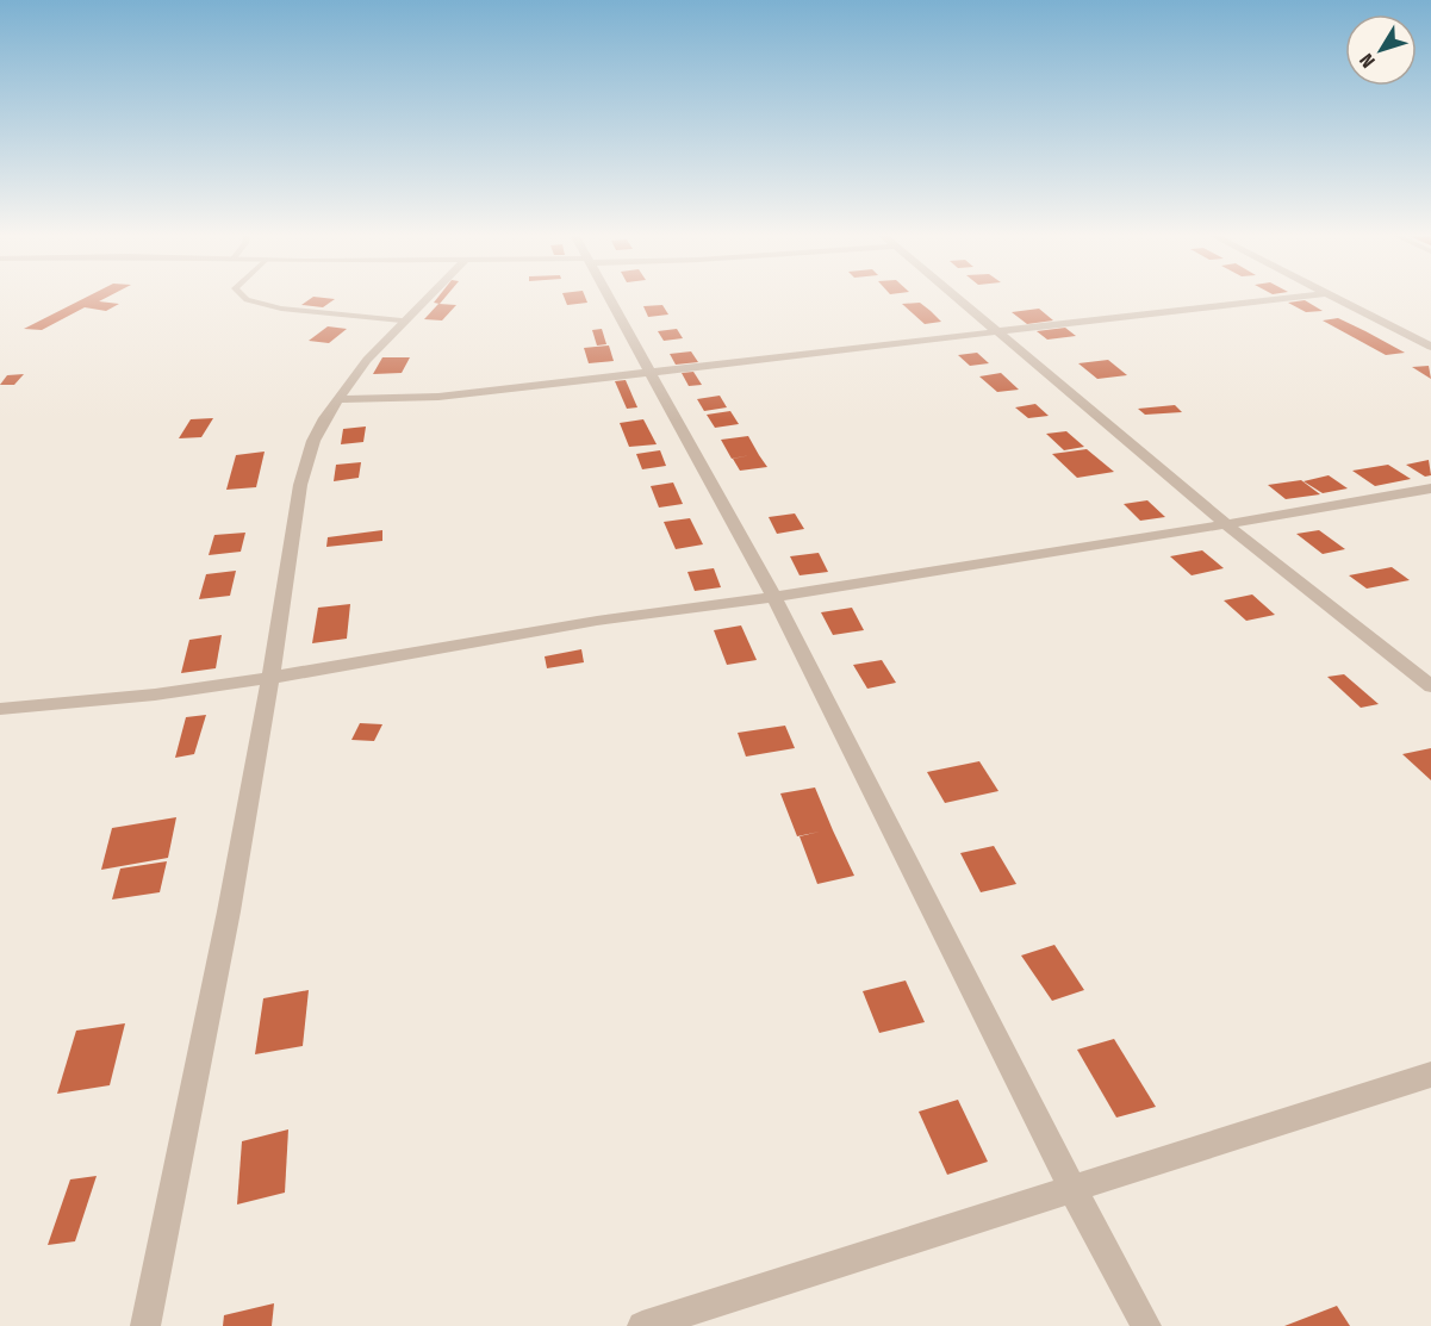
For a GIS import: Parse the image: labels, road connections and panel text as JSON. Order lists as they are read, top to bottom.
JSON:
{
  "north": "bottom left"
}
